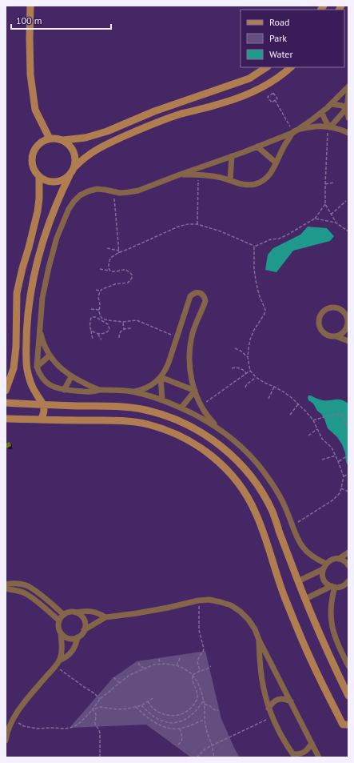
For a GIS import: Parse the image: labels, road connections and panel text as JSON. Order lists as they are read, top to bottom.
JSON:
{
  "legend": ["Road", "Park", "Water"],
  "scale_bar": "100 m"
}
